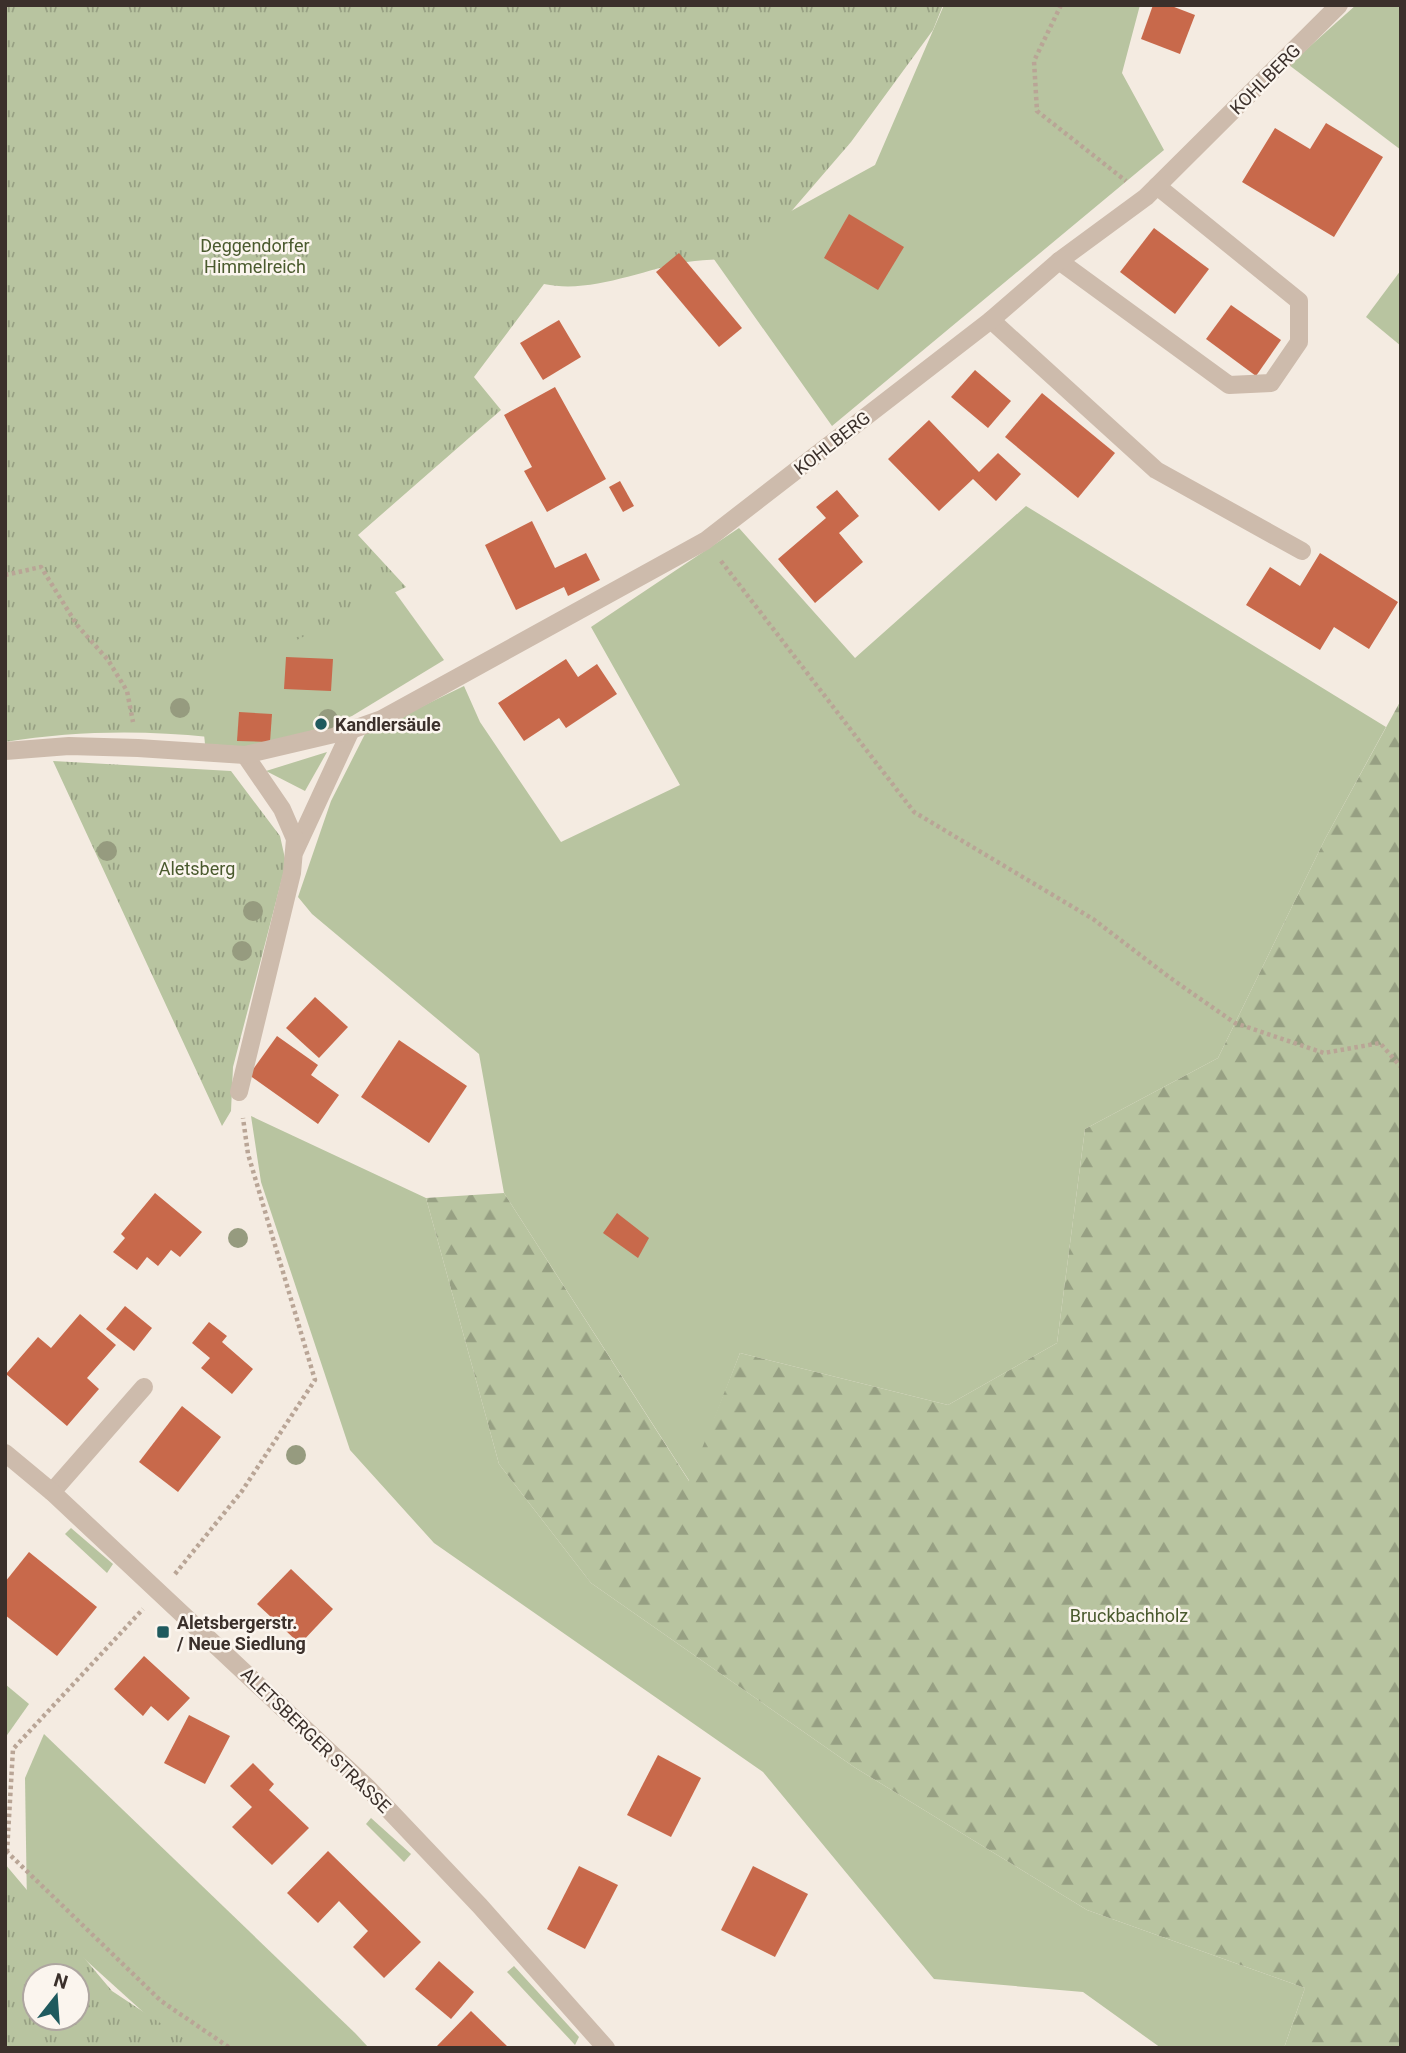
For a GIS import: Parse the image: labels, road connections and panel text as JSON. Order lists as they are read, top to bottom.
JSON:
{
  "streets": {
    "street": ["KOHLBERG", "ALETSBERGER STRASSE"]
  },
  "parks": ["Deggendorfer Himmelreich", "Aletsberg", "Bruckbachholz"],
  "places": {
    "other": ["Kandlersäule"],
    "transit": ["Aletsbergerstr. / Neue Siedlung"]
  },
  "north": "top"
}
